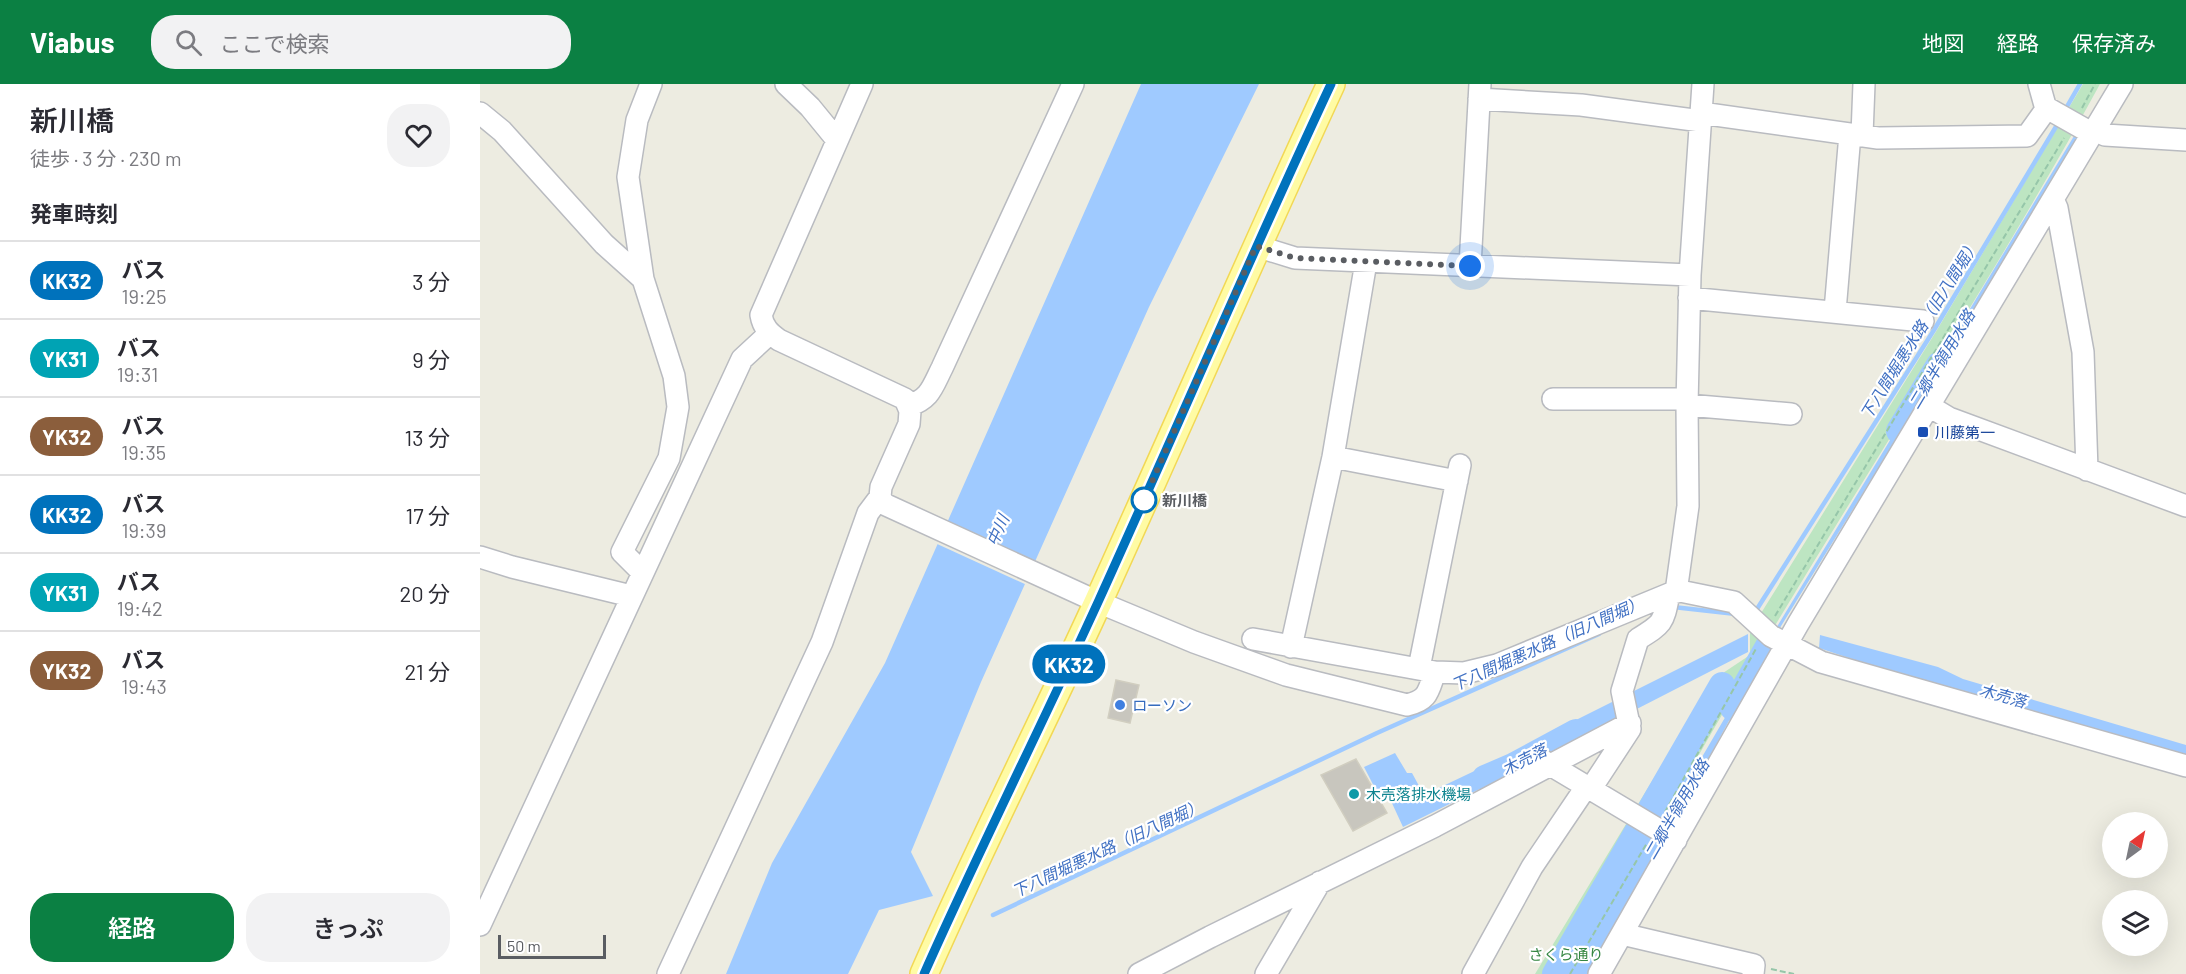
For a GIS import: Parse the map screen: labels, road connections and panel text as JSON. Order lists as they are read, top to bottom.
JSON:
{
  "water": [
    "下八間堀悪水路（旧八間堀）",
    "二郷半領用水路",
    "中川",
    "木売落"
  ],
  "parks": ["さくら通り"],
  "places": {
    "transit": ["川藤第一"],
    "other": ["新川橋", "ローソン", "木売落排水機場"]
  },
  "lines": ["bus line KK32"],
  "scale_bar": "50 m",
  "north": "top right",
  "page": {
    "header": "Viabus",
    "search": "ここで検索",
    "nav": ["地図", "経路", "保存済み"],
    "heading": [
      ["新川橋", "徒歩 · 3 分 · 230 m"],
      "発車時刻"
    ],
    "on_map": "KK32",
    "list": [
      {
        "mark": "KK32",
        "name": "バス",
        "note": "19:25",
        "value": "3 分"
      },
      {
        "mark": "YK31",
        "name": "バス",
        "note": "19:31",
        "value": "9 分"
      },
      {
        "mark": "YK32",
        "name": "バス",
        "note": "19:35",
        "value": "13 分"
      },
      {
        "mark": "KK32",
        "name": "バス",
        "note": "19:39",
        "value": "17 分"
      },
      {
        "mark": "YK31",
        "name": "バス",
        "note": "19:42",
        "value": "20 分"
      },
      {
        "mark": "YK32",
        "name": "バス",
        "note": "19:43",
        "value": "21 分"
      }
    ],
    "buttons": ["経路", "きっぷ"],
    "scale": "50 m"
  }
}
